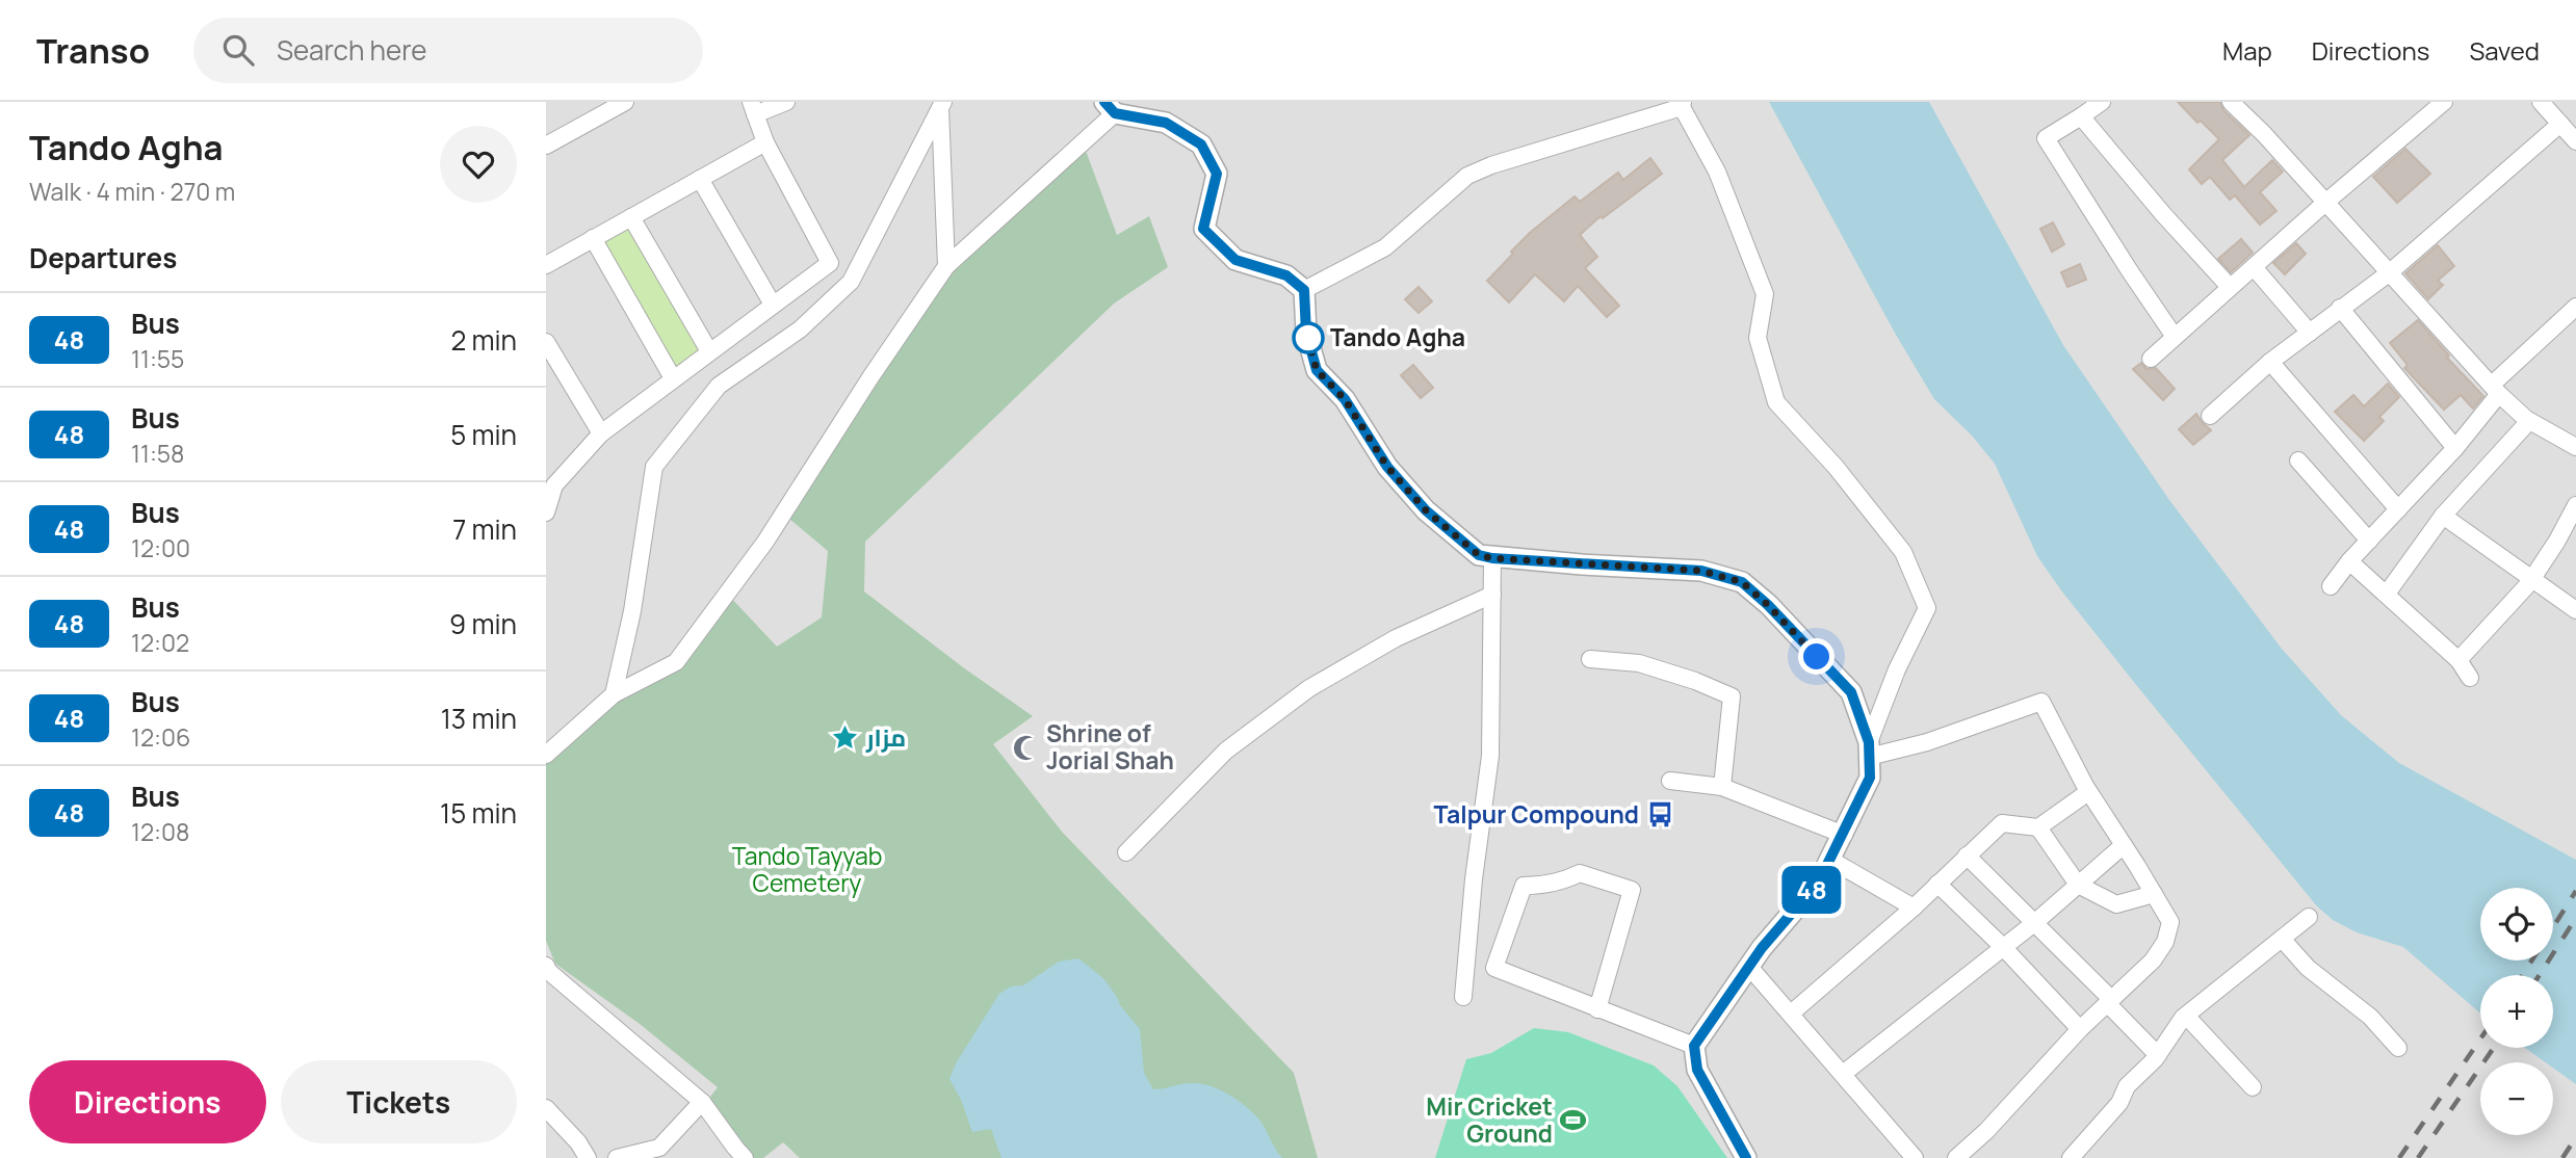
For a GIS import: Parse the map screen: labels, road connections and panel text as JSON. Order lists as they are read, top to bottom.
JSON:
{
  "parks": ["Tando Tayyab Cemetery"],
  "places": {
    "other": ["Tando Agha"],
    "place": ["مزار"],
    "mosque": ["Shrine of Jorial Shah"],
    "bus stop": ["Talpur Compound"],
    "sports": ["Mir Cricket Ground"]
  },
  "lines": ["bus line 48"],
  "page": {
    "header": "Transo",
    "search": "Search here",
    "nav": ["Map", "Directions", "Saved"],
    "heading": [
      ["Tando Agha", "Walk · 4 min · 270 m"],
      "Departures"
    ],
    "on_map": "48",
    "list": [
      {
        "mark": "48",
        "name": "Bus",
        "note": "11:55",
        "value": "2 min"
      },
      {
        "mark": "48",
        "name": "Bus",
        "note": "11:58",
        "value": "5 min"
      },
      {
        "mark": "48",
        "name": "Bus",
        "note": "12:00",
        "value": "7 min"
      },
      {
        "mark": "48",
        "name": "Bus",
        "note": "12:02",
        "value": "9 min"
      },
      {
        "mark": "48",
        "name": "Bus",
        "note": "12:06",
        "value": "13 min"
      },
      {
        "mark": "48",
        "name": "Bus",
        "note": "12:08",
        "value": "15 min"
      }
    ],
    "map_buttons": ["+", "−"],
    "buttons": ["Directions", "Tickets"]
  }
}
